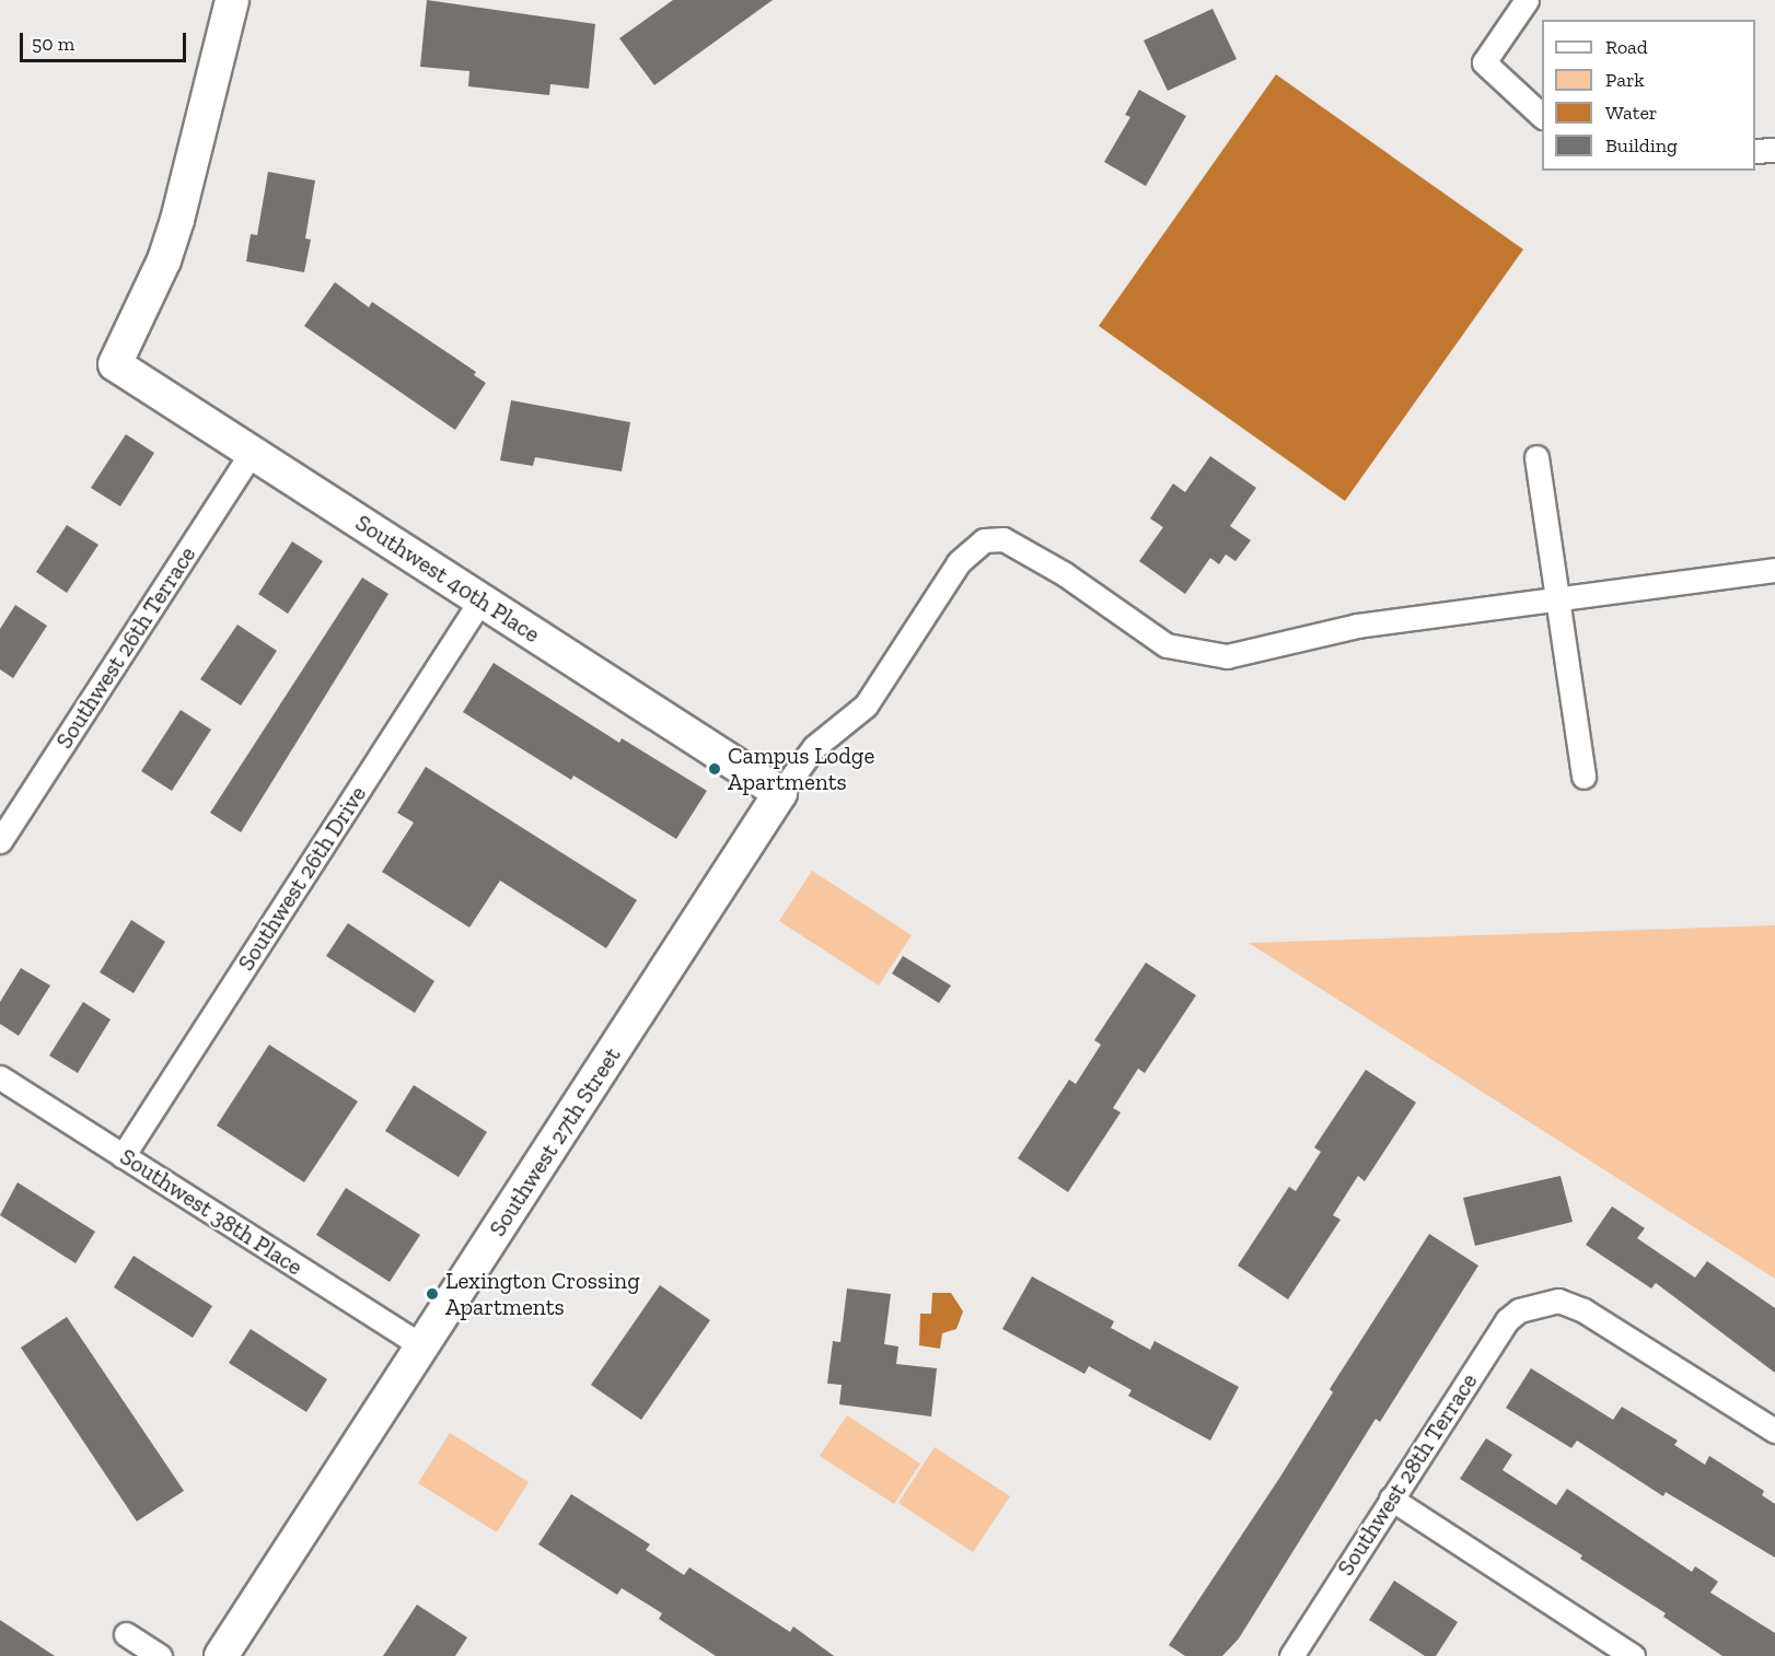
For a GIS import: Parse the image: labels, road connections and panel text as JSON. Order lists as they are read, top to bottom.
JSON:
{
  "streets": {
    "street": [
      "Southwest 40th Place",
      "Southwest 26th Terrace",
      "Southwest 26th Drive",
      "Southwest 27th Street",
      "Southwest 38th Place",
      "Southwest 28th Terrace"
    ]
  },
  "crossings": [
    ["Southwest 40th Place", "Southwest 26th Terrace"],
    ["Southwest 40th Place", "Southwest 26th Drive"],
    ["Southwest 40th Place", "Southwest 27th Street"],
    ["Southwest 26th Drive", "Southwest 38th Place"],
    ["Southwest 27th Street", "Southwest 38th Place"]
  ],
  "places": ["Campus Lodge Apartments", "Lexington Crossing Apartments"],
  "legend": [
    "Road",
    "Park",
    "Water",
    "Building"
  ],
  "scale_bar": "50 m"
}
